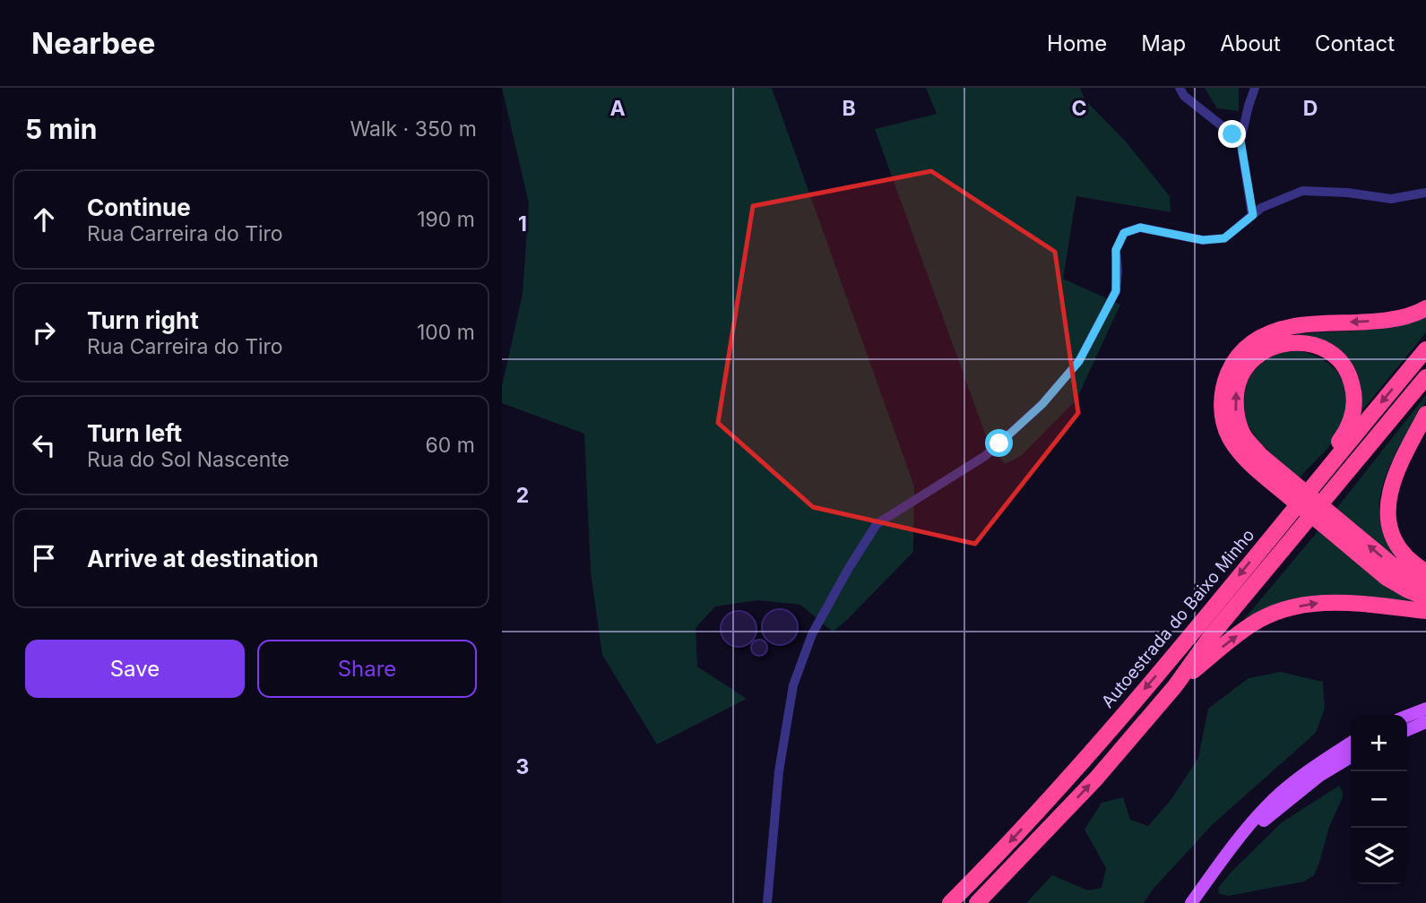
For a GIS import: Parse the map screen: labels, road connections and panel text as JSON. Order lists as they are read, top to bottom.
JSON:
{
  "streets": {
    "highway": ["Autoestrada do Baixo Minho"]
  },
  "page": {
    "header": "Nearbee",
    "nav": [
      "Home",
      "Map",
      "About",
      "Contact"
    ],
    "heading": ["5 min", "Walk · 350 m"],
    "list": [
      ["Continue", "Rua Carreira do Tiro", "190 m"],
      ["Turn right", "Rua Carreira do Tiro", "100 m"],
      ["Turn left", "Rua do Sol Nascente", "60 m"],
      "Arrive at destination"
    ],
    "buttons": ["Save", "Share"],
    "map_buttons": ["+", "−"]
  },
  "grid": {
    "columns": [
      "A",
      "B",
      "C",
      "D"
    ],
    "rows": ["1", "2", "3"]
  }
}
